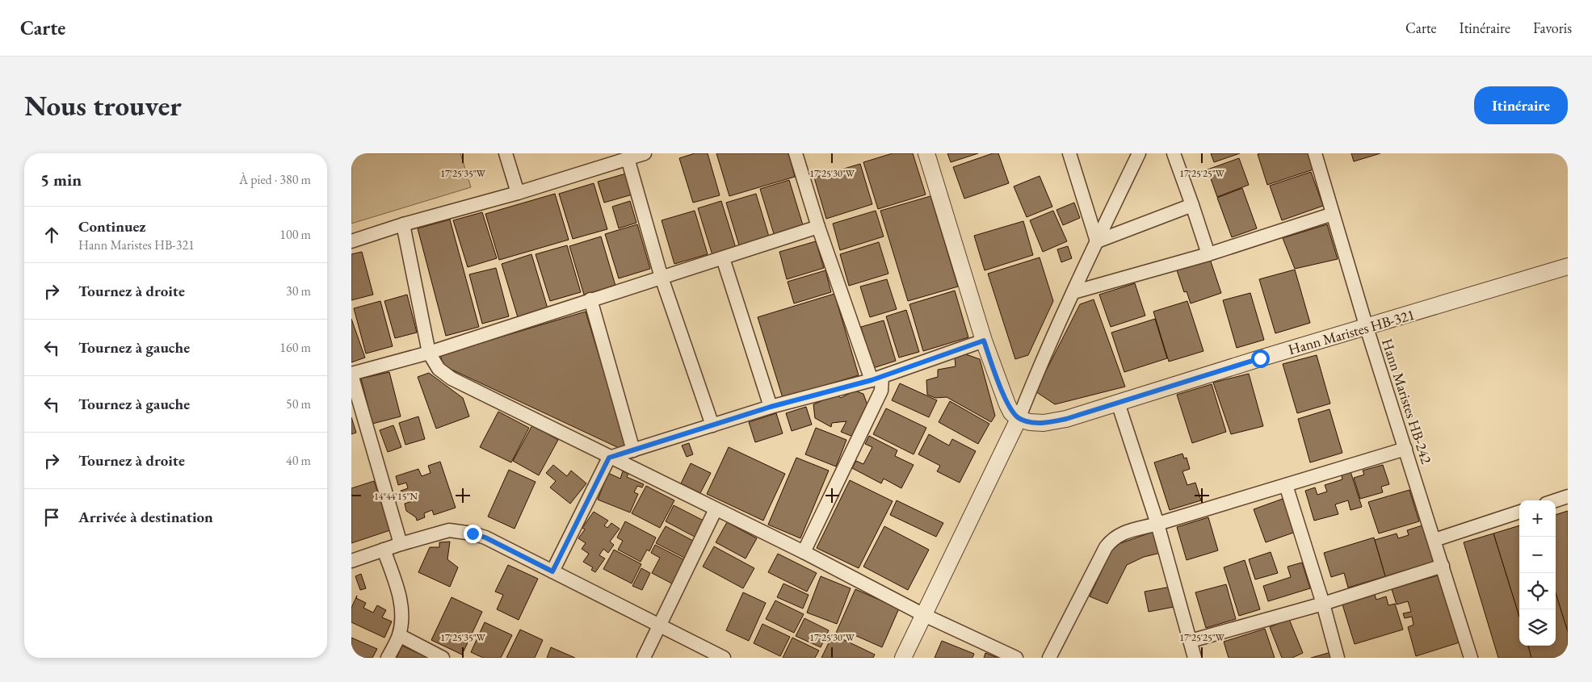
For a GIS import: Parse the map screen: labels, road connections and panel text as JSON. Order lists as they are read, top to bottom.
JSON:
{
  "streets": {
    "street": ["Hann Maristes HB-321", "Hann Maristes HB-242"]
  },
  "crossings": [
    ["Hann Maristes HB-321", "Hann Maristes HB-242"]
  ],
  "page": {
    "header": "Carte",
    "nav": ["Carte", "Itinéraire", "Favoris"],
    "buttons": "Itinéraire",
    "title": "Nous trouver",
    "heading": ["5 min", "À pied · 380 m"],
    "list": [
      ["Continuez", "Hann Maristes HB-321", "100 m"],
      ["Tournez à droite", "30 m"],
      ["Tournez à gauche", "160 m"],
      ["Tournez à gauche", "50 m"],
      ["Tournez à droite", "40 m"],
      "Arrivée à destination"
    ],
    "map_buttons": ["+", "−"]
  },
  "coordinates": [
    "17°25'35\"W",
    "17°25'30\"W",
    "17°25'25\"W",
    "14°44'15\"N"
  ]
}
